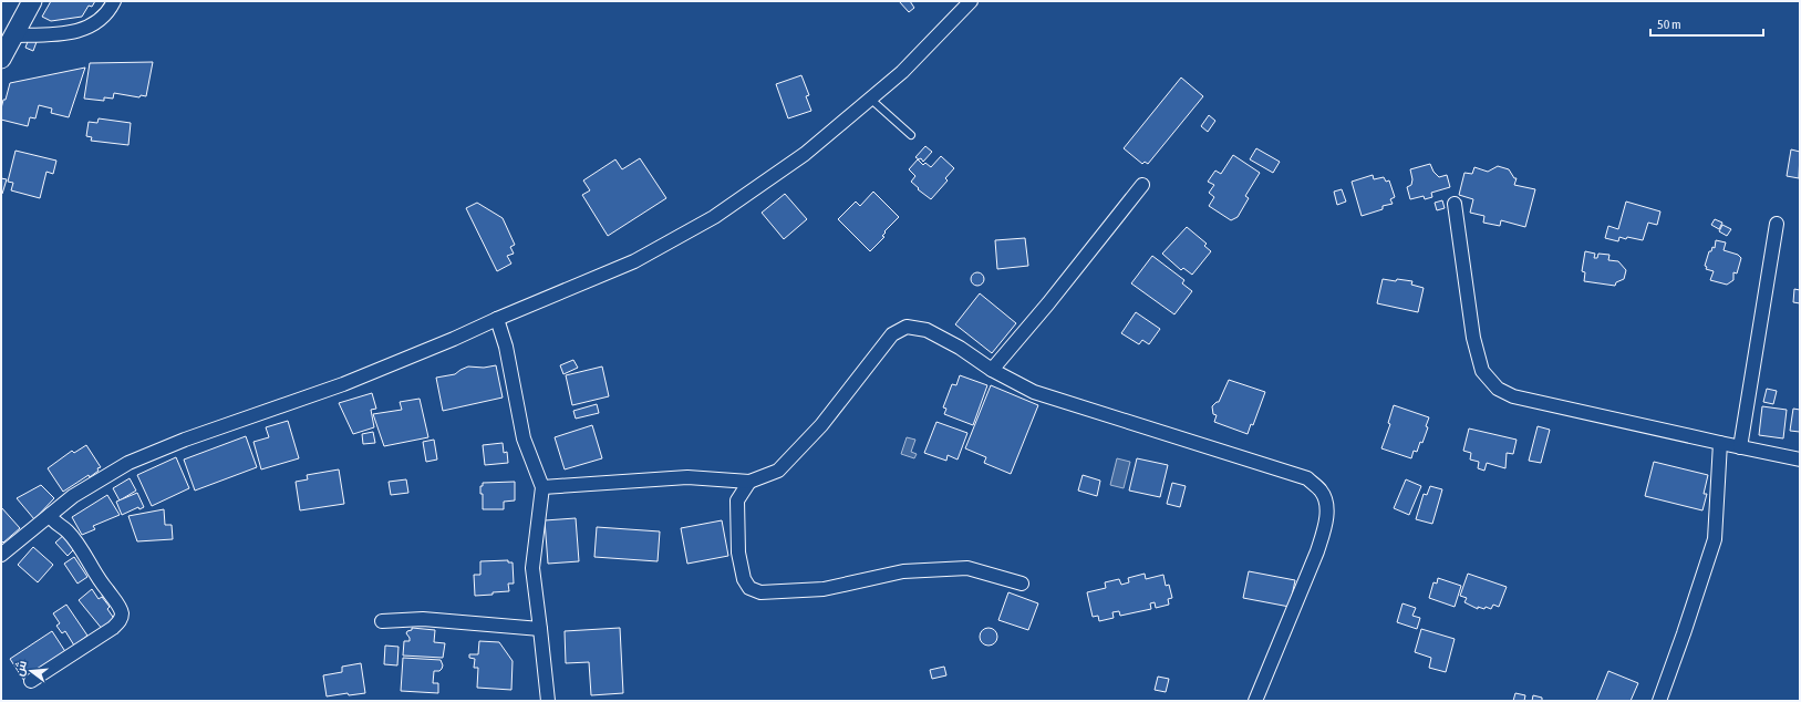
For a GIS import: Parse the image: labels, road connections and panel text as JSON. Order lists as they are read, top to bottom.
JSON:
{
  "scale_bar": "50 m",
  "north": "left"
}
